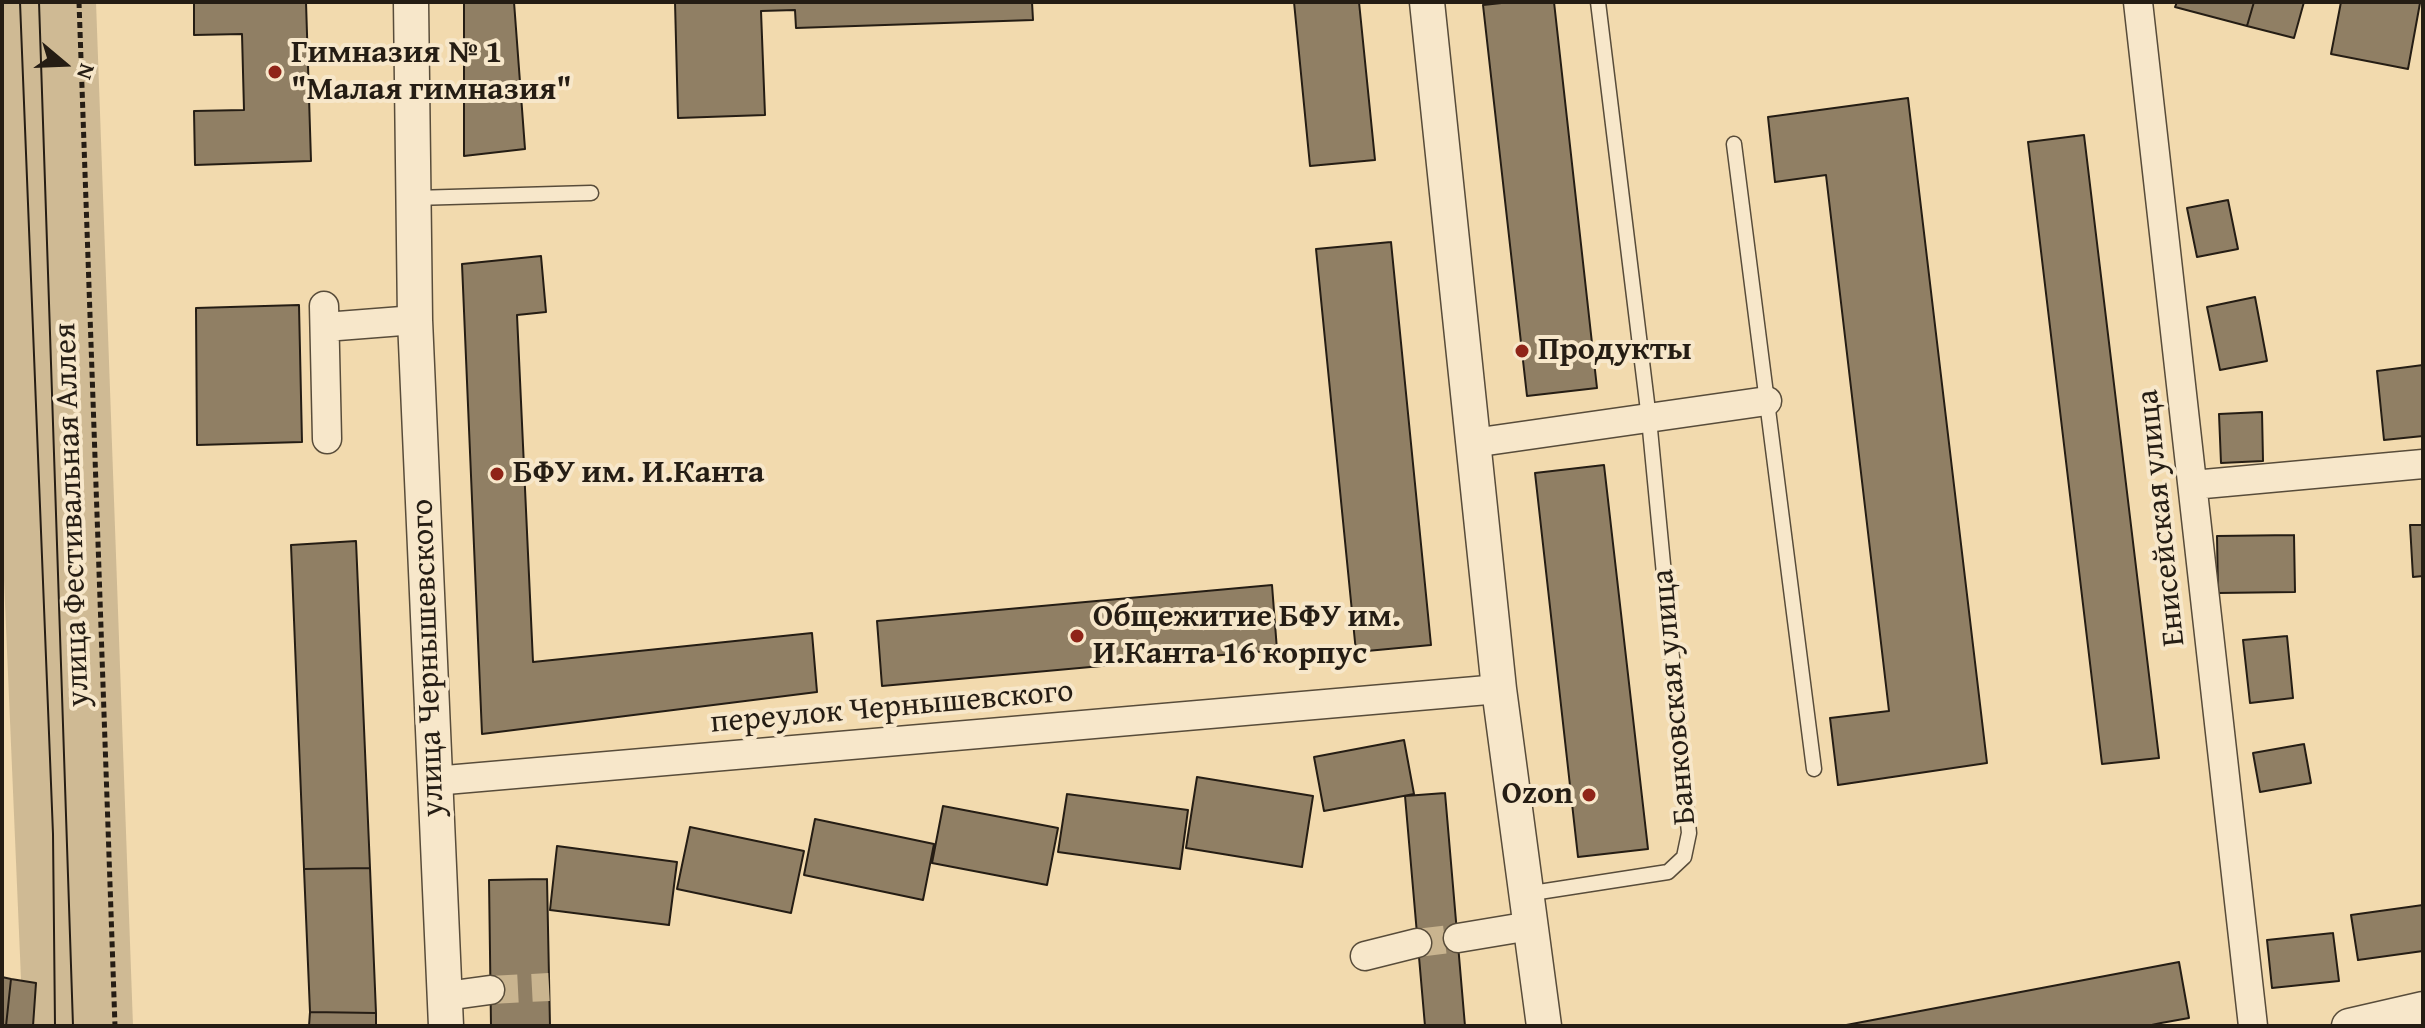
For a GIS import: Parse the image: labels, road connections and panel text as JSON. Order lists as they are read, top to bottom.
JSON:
{
  "streets": {
    "street": [
      "Енисейская улица",
      "улица Чернышевского",
      "Банковская улица",
      "переулок Чернышевского"
    ],
    "path": ["улица Фестивальная Аллея"]
  },
  "crossings": [
    ["улица Чернышевского", "переулок Чернышевского"]
  ],
  "places": [
    "Гимназия № 1 \"Малая гимназия\"",
    "Продукты",
    "БФУ им. И.Канта",
    "Общежитие БФУ им. И.Канта 16 корпус",
    "Ozon"
  ],
  "north": "right"
}
